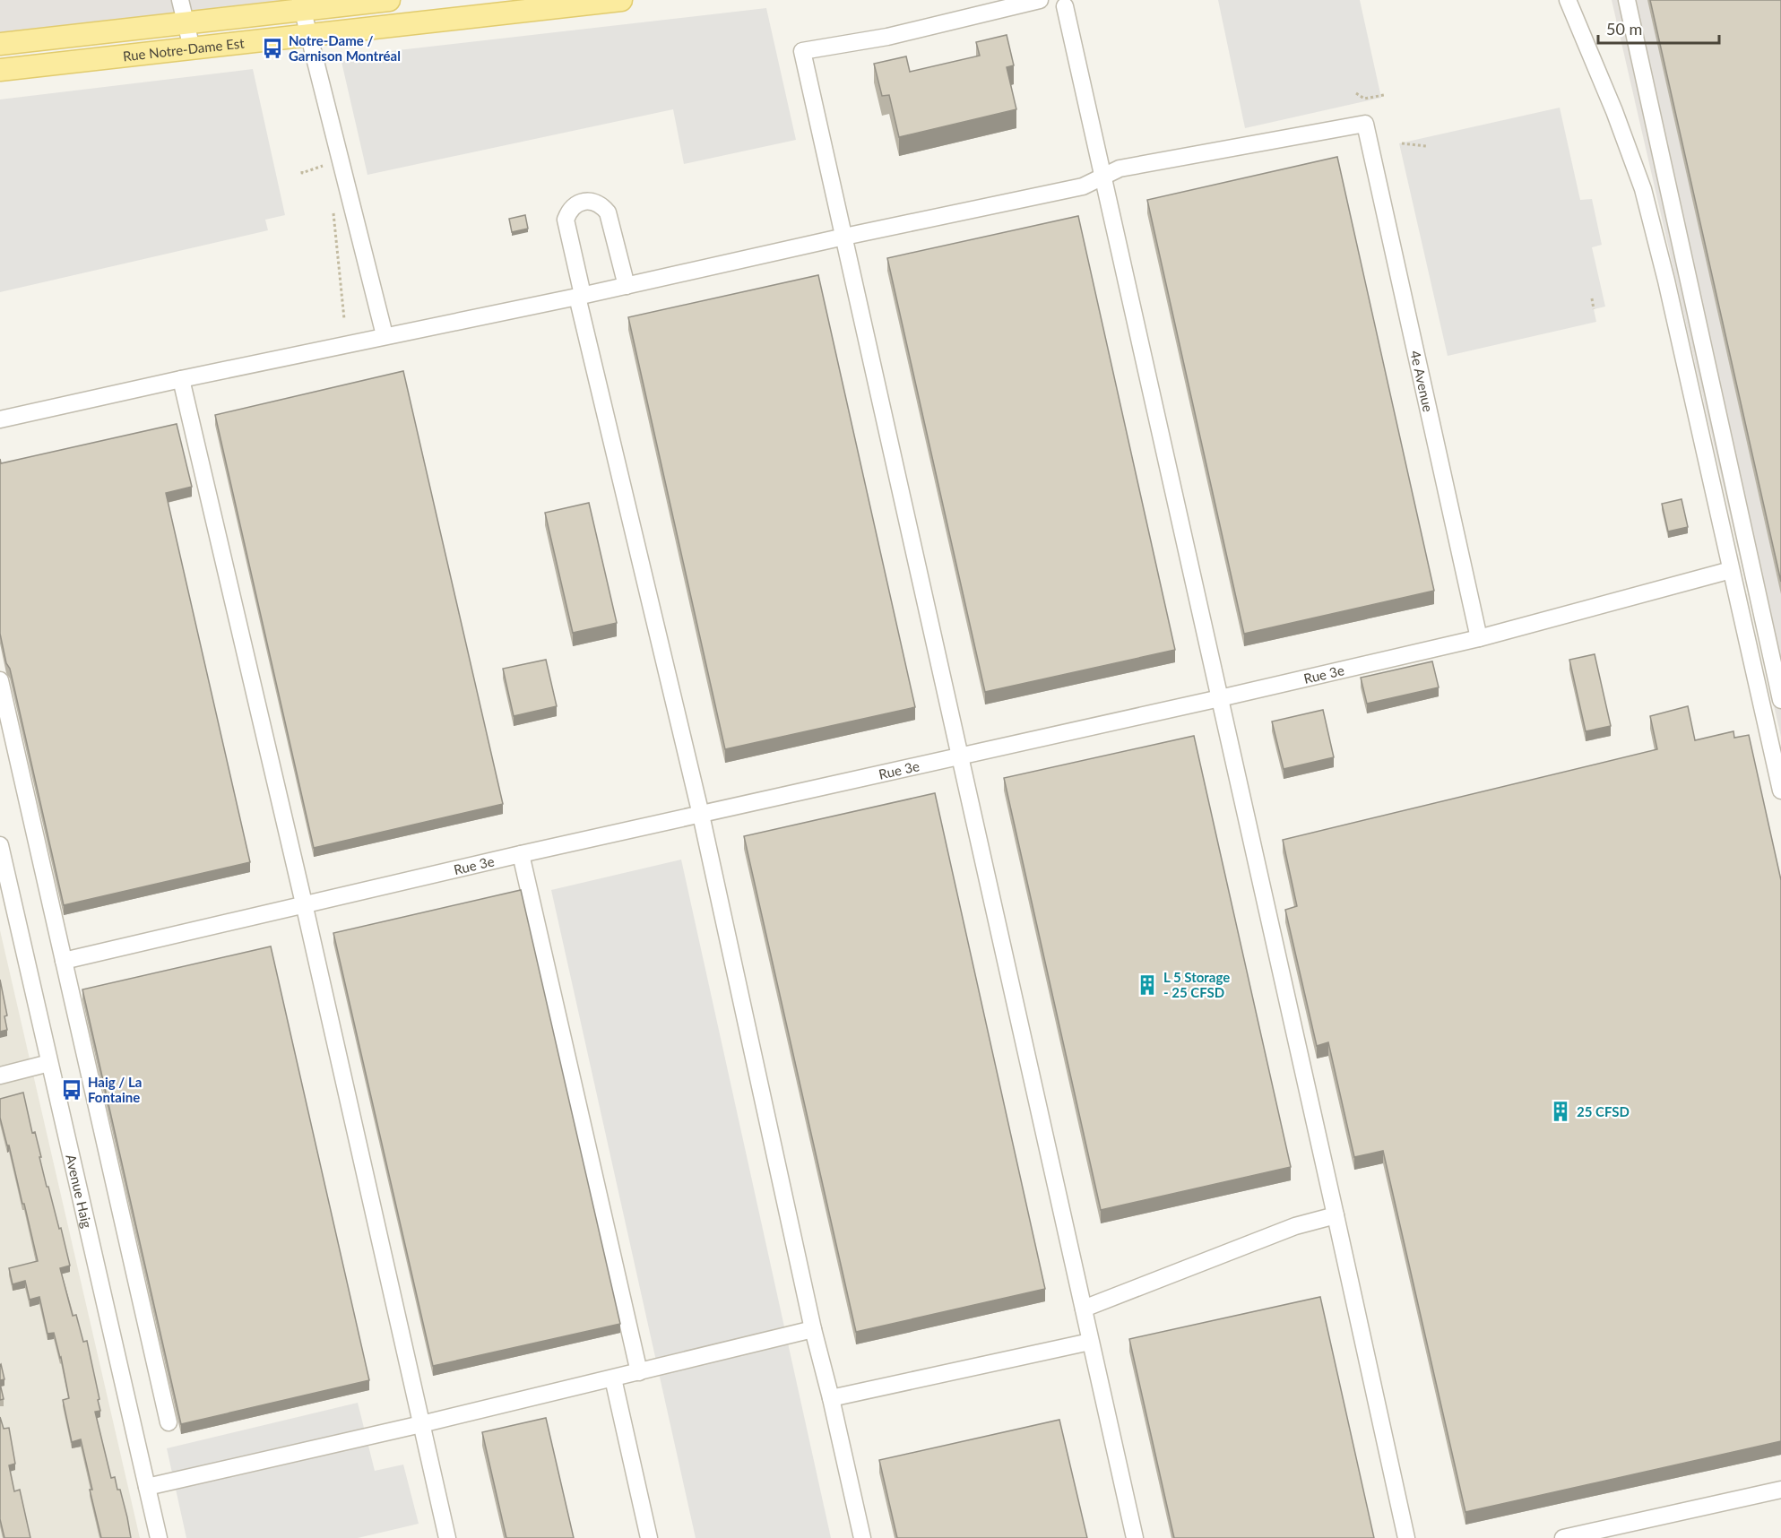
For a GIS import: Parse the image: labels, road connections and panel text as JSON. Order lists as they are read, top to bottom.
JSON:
{
  "streets": {
    "main road": ["Rue Notre-Dame Est"],
    "street": ["4e Avenue", "Rue 3e", "Avenue Haig"]
  },
  "crossings": [
    ["4e Avenue", "Rue 3e"]
  ],
  "places": {
    "bus stop": ["Notre-Dame / Garnison Montréal", "Haig / La Fontaine"],
    "building": ["L 5 Storage - 25 CFSD", "25 CFSD"]
  },
  "scale_bar": "50 m"
}
